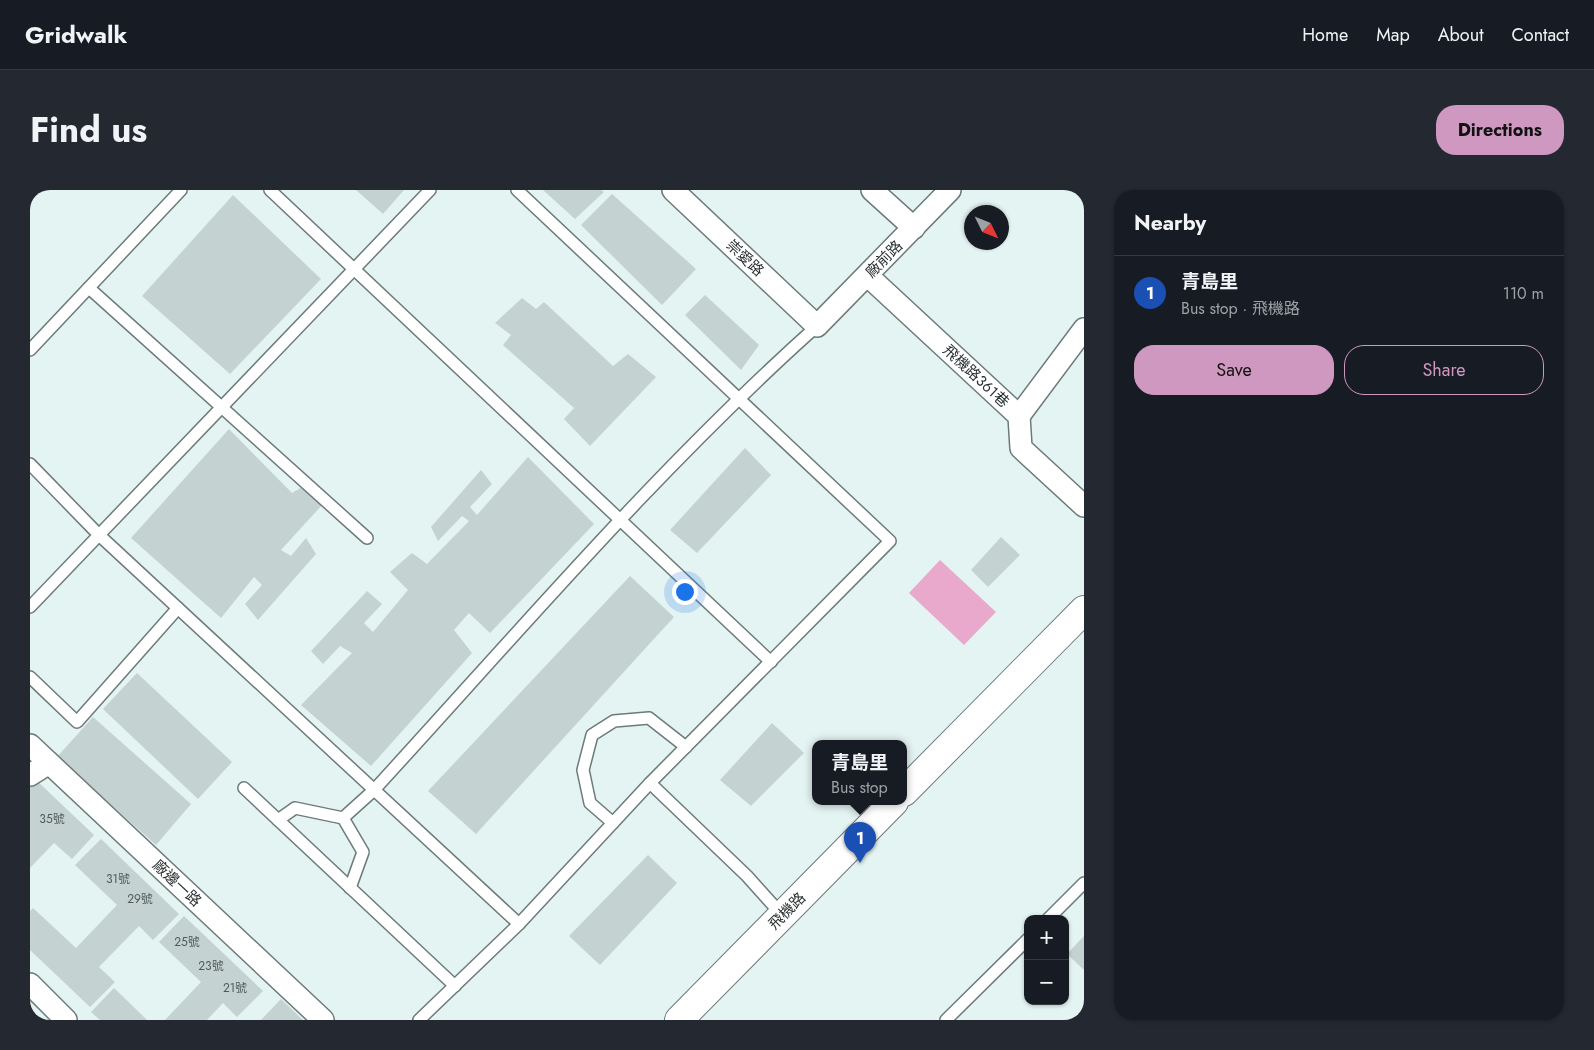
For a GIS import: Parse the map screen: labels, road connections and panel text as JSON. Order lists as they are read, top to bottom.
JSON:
{
  "streets": {
    "street": [
      "崇愛路",
      "廠前路",
      "飛機路361巷",
      "廠邊一路",
      "飛機路"
    ]
  },
  "crossings": [
    ["崇愛路", "廠前路"],
    ["廠前路", "飛機路361巷"]
  ],
  "house_numbers": [
    "35號",
    "31號",
    "29號",
    "25號",
    "23號",
    "21號"
  ],
  "north": "bottom right",
  "page": {
    "header": "Gridwalk",
    "nav": [
      "Home",
      "Map",
      "About",
      "Contact"
    ],
    "title": "Find us",
    "buttons": [
      "Directions",
      ["Save", "Share"]
    ],
    "heading": "Nearby",
    "list": [
      {
        "mark": "1",
        "name": "青島里",
        "note": "Bus stop · 飛機路",
        "value": "110 m"
      }
    ],
    "popup": ["青島里", "Bus stop"],
    "pins": "1",
    "map_buttons": ["+", "−"]
  }
}
